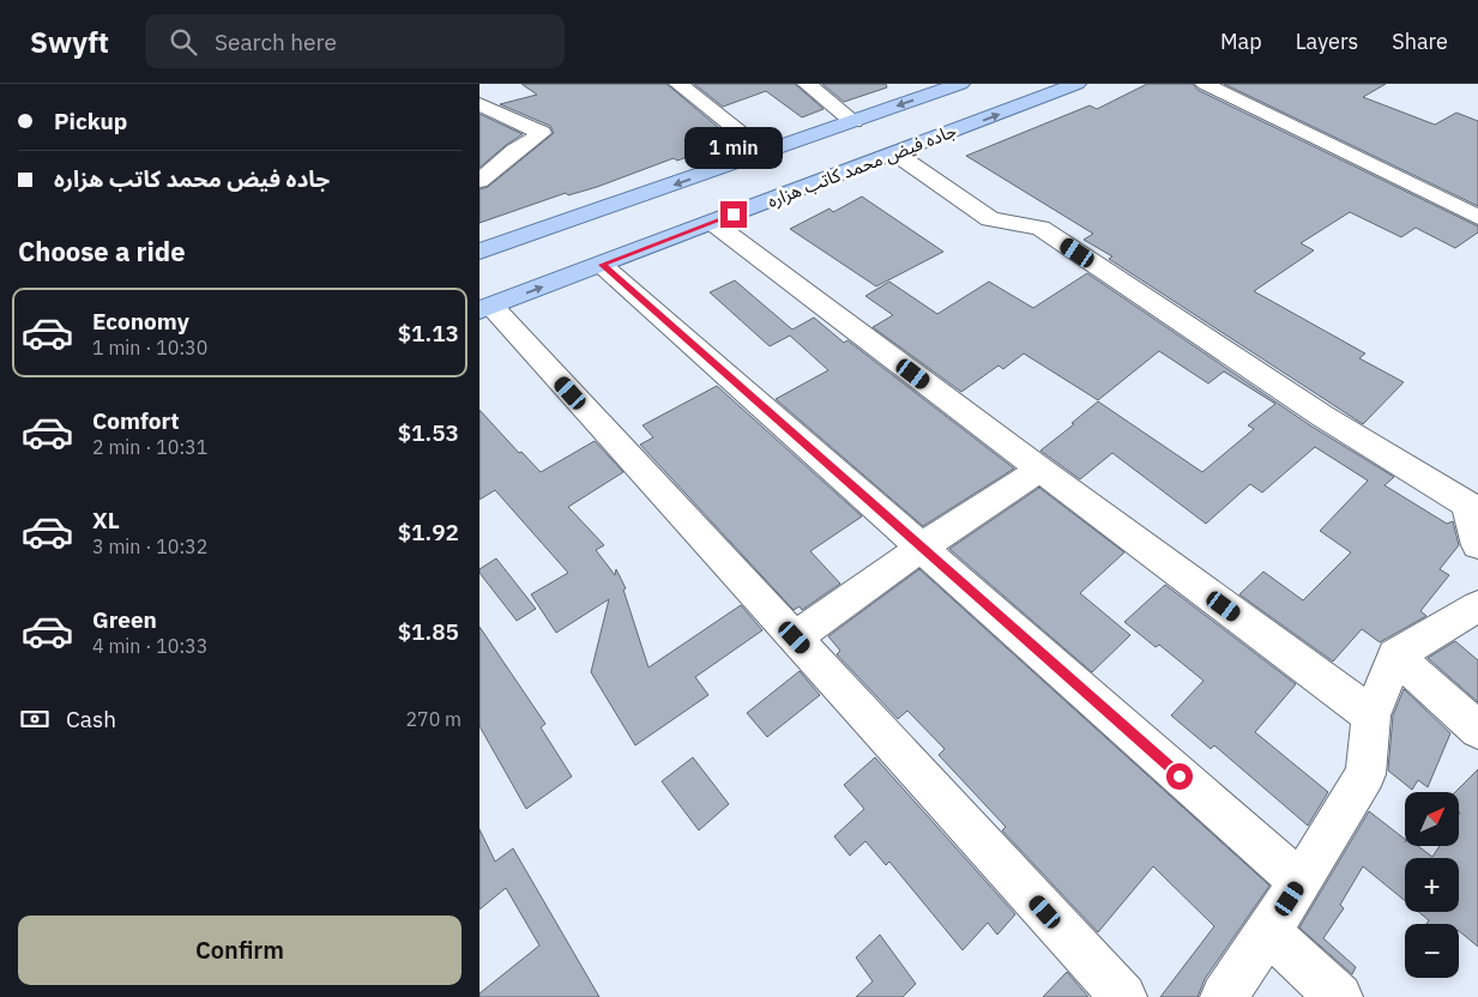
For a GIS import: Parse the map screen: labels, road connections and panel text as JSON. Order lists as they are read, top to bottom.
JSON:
{
  "streets": {
    "main road": ["جاده فیض محمد کاتب هزاره"]
  },
  "north": "top right",
  "page": {
    "header": "Swyft",
    "search": "Search here",
    "nav": ["Map", "Layers", "Share"],
    "banner": ["Pickup", "جاده فیض محمد کاتب هزاره"],
    "bubble": "1 min",
    "heading": "Choose a ride",
    "list": [
      {
        "name": "Economy",
        "note": "1 min · 10:30",
        "value": "$1.13"
      },
      {
        "name": "Comfort",
        "note": "2 min · 10:31",
        "value": "$1.53"
      },
      {
        "name": "XL",
        "note": "3 min · 10:32",
        "value": "$1.92"
      },
      {
        "name": "Green",
        "note": "4 min · 10:33",
        "value": "$1.85"
      }
    ],
    "pay": ["Cash", "270 m"],
    "map_buttons": ["+", "−"],
    "buttons": "Confirm"
  }
}
